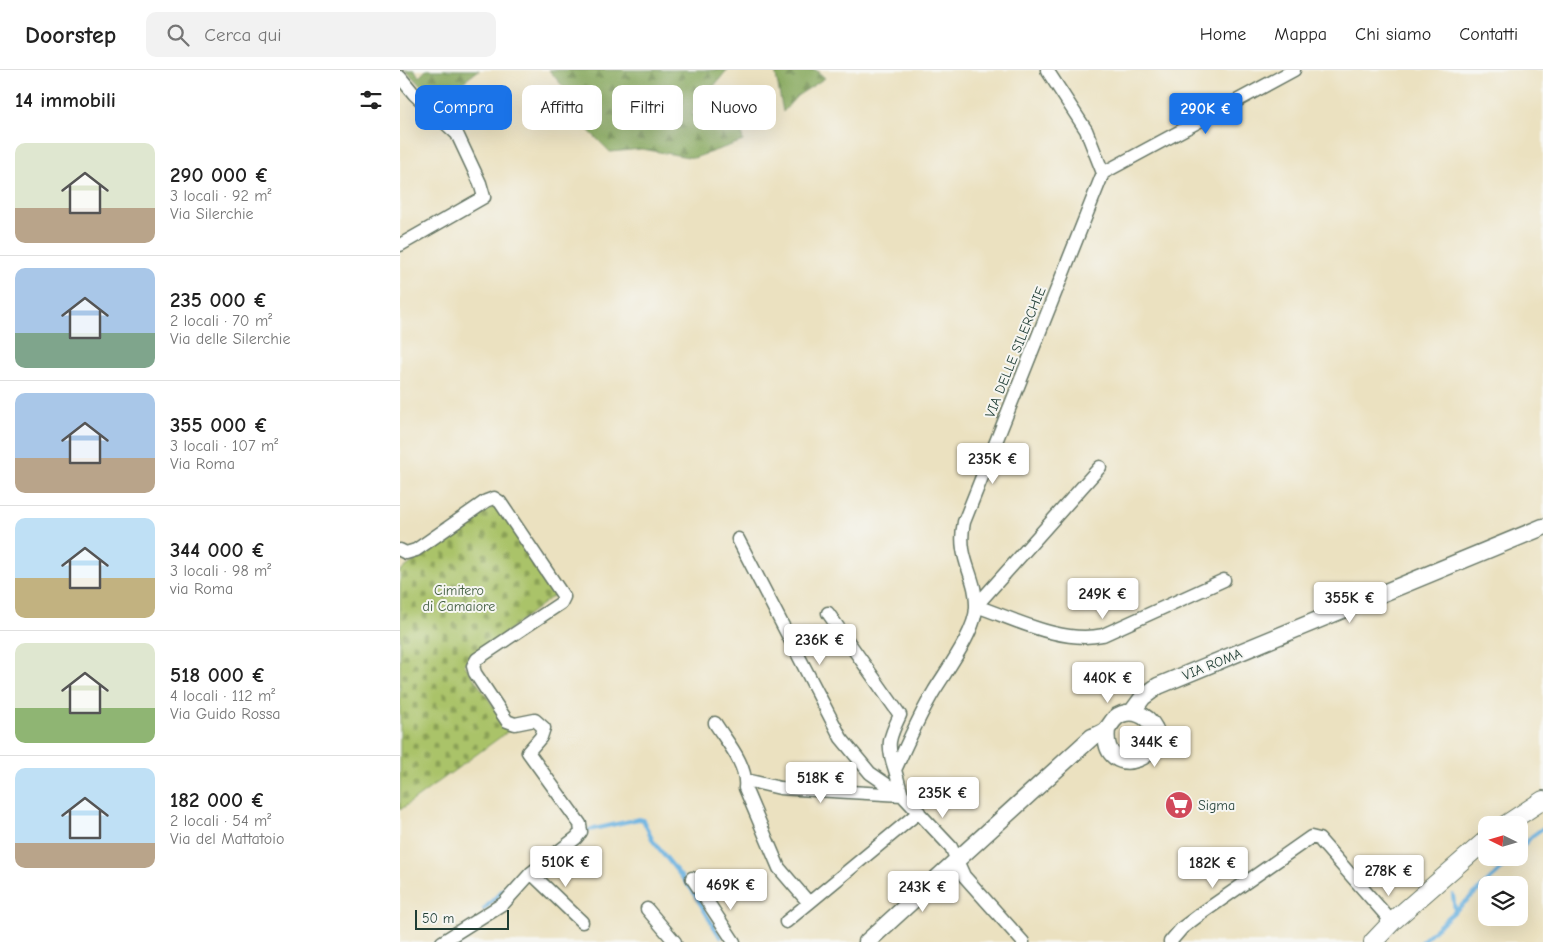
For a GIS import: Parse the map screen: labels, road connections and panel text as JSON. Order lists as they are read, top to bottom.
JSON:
{
  "streets": {
    "street": ["VIA DELLE SILERCHIE", "VIA ROMA"]
  },
  "parks": ["Cimitero di Camaiore"],
  "places": {
    "supermarket": ["Sigma"]
  },
  "scale_bar": "50 m",
  "north": "left",
  "page": {
    "header": "Doorstep",
    "search": "Cerca qui",
    "nav": [
      "Home",
      "Mappa",
      "Chi siamo",
      "Contatti"
    ],
    "heading": "14 immobili",
    "chip": [
      "Compra",
      "Affitta",
      "Filtri",
      "Nuovo"
    ],
    "price": [
      "290K €",
      "235K €",
      "249K €",
      "355K €",
      "236K €",
      "440K €",
      "344K €",
      "518K €",
      "235K €",
      "510K €",
      "182K €",
      "278K €",
      "469K €",
      "243K €"
    ],
    "list": [
      {
        "name": "290 000 €",
        "note": "3 locali · 92 m² · Via Silerchie"
      },
      {
        "name": "235 000 €",
        "note": "2 locali · 70 m² · Via delle Silerchie"
      },
      {
        "name": "355 000 €",
        "note": "3 locali · 107 m² · Via Roma"
      },
      {
        "name": "344 000 €",
        "note": "3 locali · 98 m² · via Roma"
      },
      {
        "name": "518 000 €",
        "note": "4 locali · 112 m² · Via Guido Rossa"
      },
      {
        "name": "182 000 €",
        "note": "2 locali · 54 m² · Via del Mattatoio"
      }
    ],
    "scale": "50 m"
  }
}
